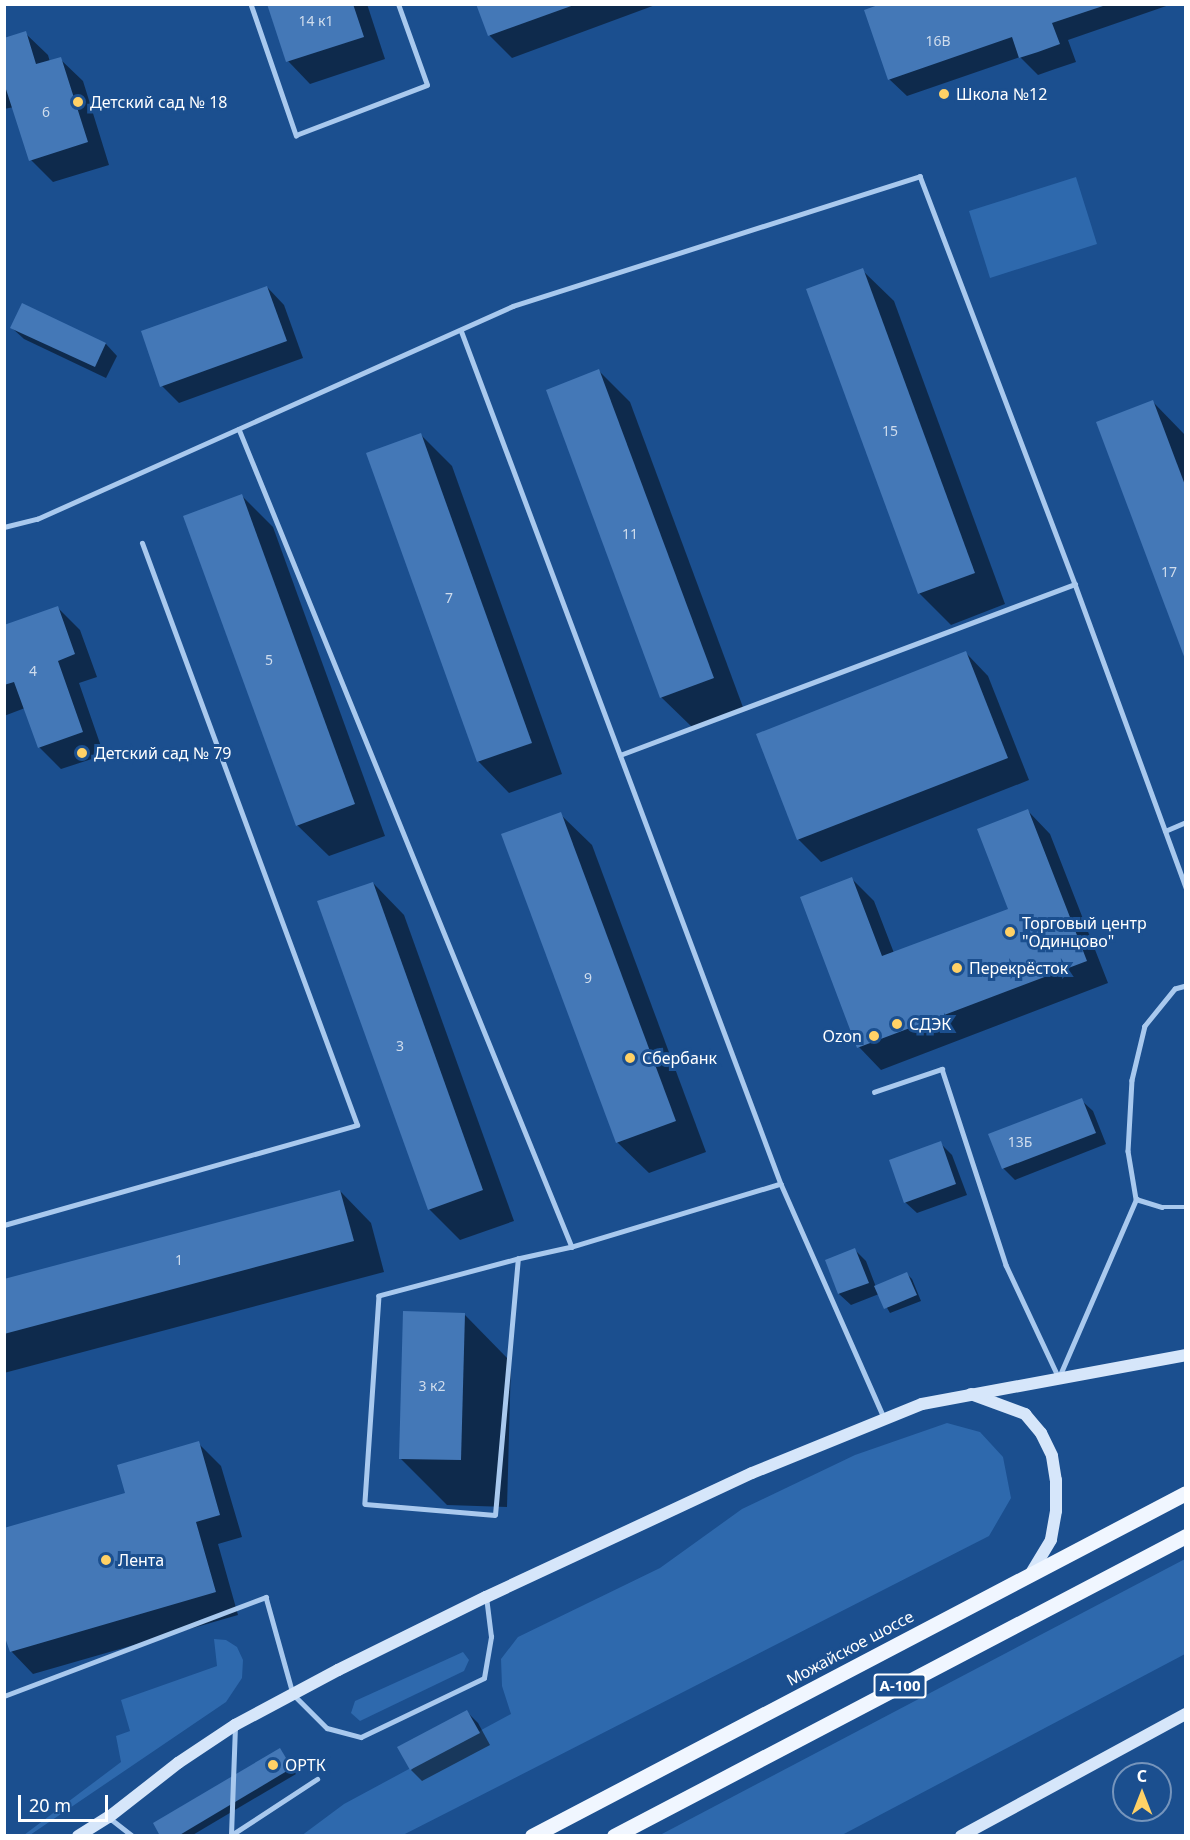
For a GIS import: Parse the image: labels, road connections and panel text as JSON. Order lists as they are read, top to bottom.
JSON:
{
  "streets": {
    "main road": ["Можайское шоссе", "А-100"]
  },
  "places": [
    "Школа №12",
    "Детский сад № 18",
    "Детский сад № 79",
    "Торговый центр \"Одинцово\"",
    "Перекрёсток",
    "СДЭК",
    "Ozon",
    "Сбербанк",
    "Лента",
    "ОРТК"
  ],
  "house_numbers": [
    "14 к1",
    "16В",
    "6",
    "15",
    "11",
    "17",
    "7",
    "5",
    "4",
    "9",
    "3",
    "13Б",
    "1",
    "3 к2"
  ],
  "scale_bar": "20 m",
  "north": "top"
}
